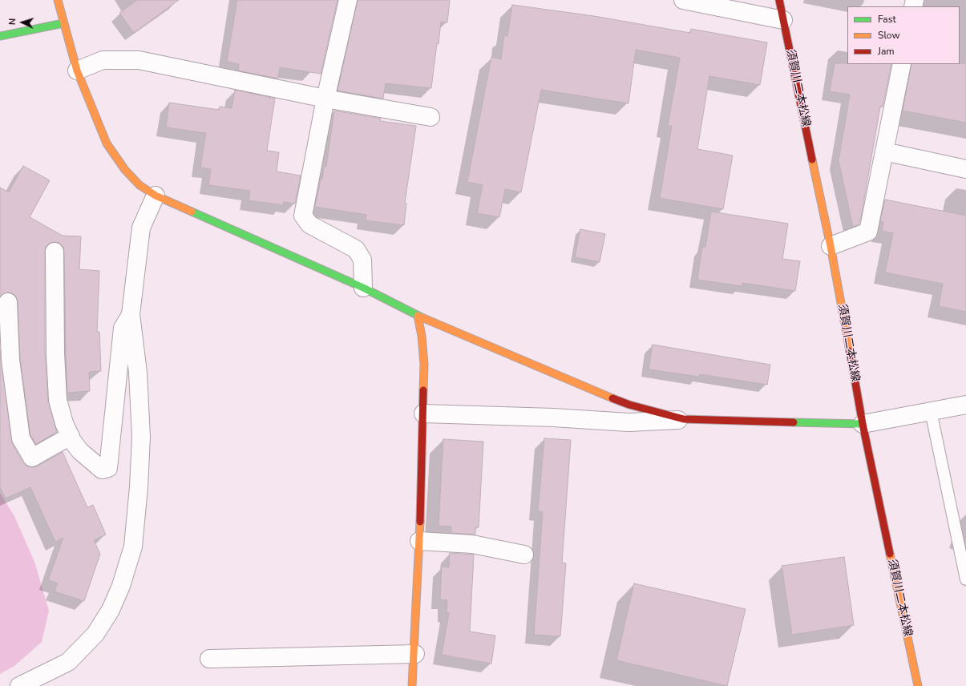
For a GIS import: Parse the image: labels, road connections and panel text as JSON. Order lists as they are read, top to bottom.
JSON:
{
  "streets": {
    "street": ["須賀川二本松線"]
  },
  "legend": ["Fast", "Slow", "Jam"],
  "north": "left"
}
